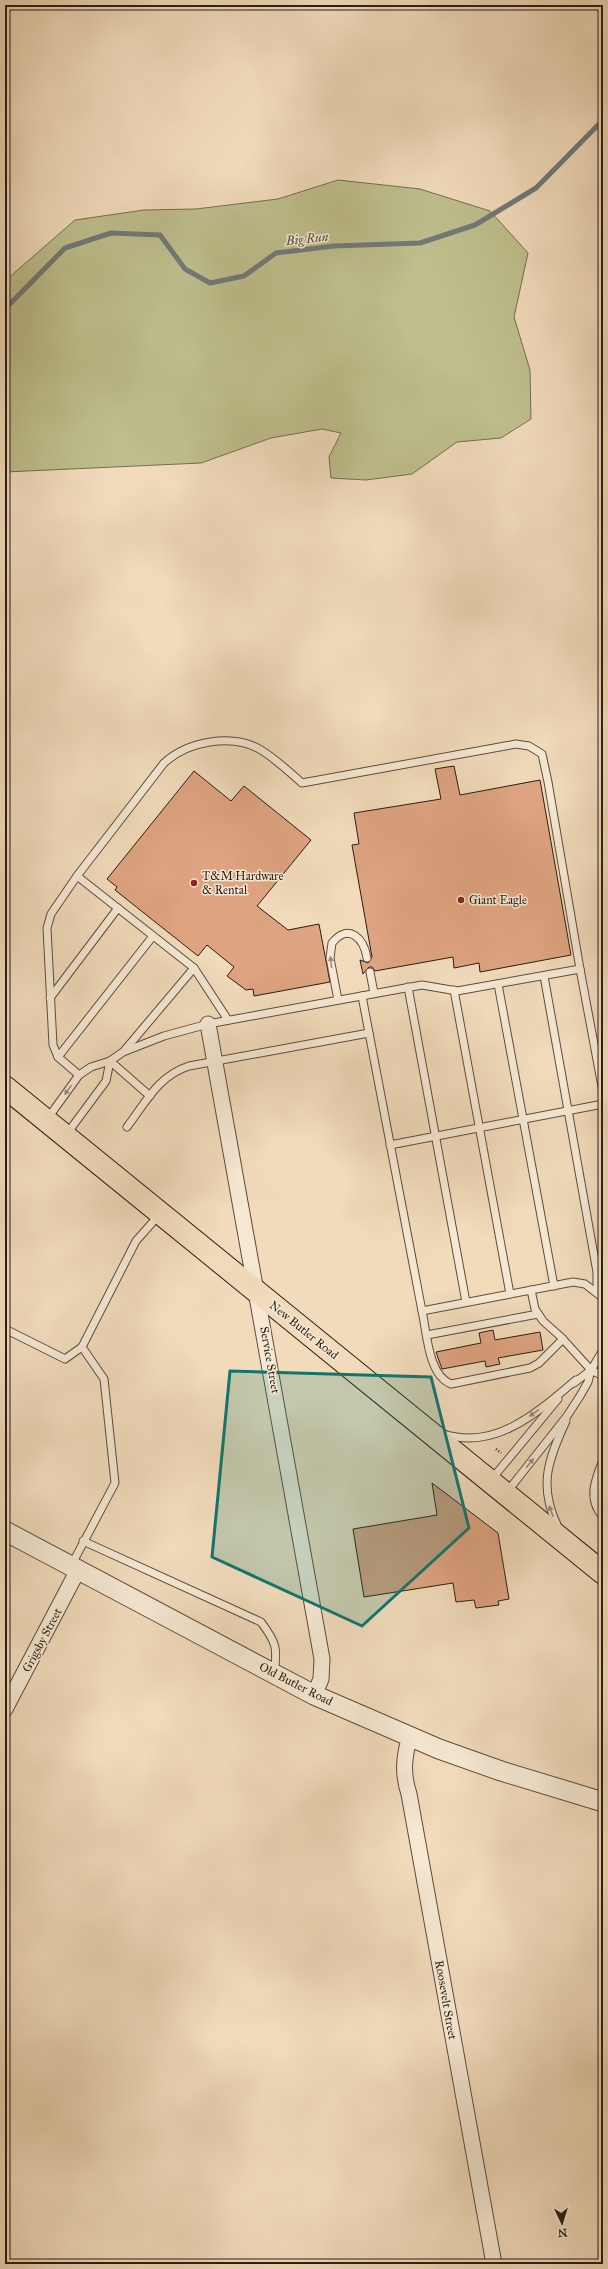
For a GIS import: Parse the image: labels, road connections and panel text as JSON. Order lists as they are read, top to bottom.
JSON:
{
  "streets": {
    "main road": ["New Butler Road"],
    "street": [
      "Service Street",
      "Grigsby Street",
      "Old Butler Road",
      "Roosevelt Street"
    ]
  },
  "crossings": [
    ["New Butler Road", "Service Street"],
    ["Service Street", "Old Butler Road"],
    ["Grigsby Street", "Old Butler Road"],
    ["Old Butler Road", "Roosevelt Street"]
  ],
  "water": ["Big Run"],
  "places": ["T&M Hardware & Rental", "Giant Eagle"],
  "north": "bottom"
}
